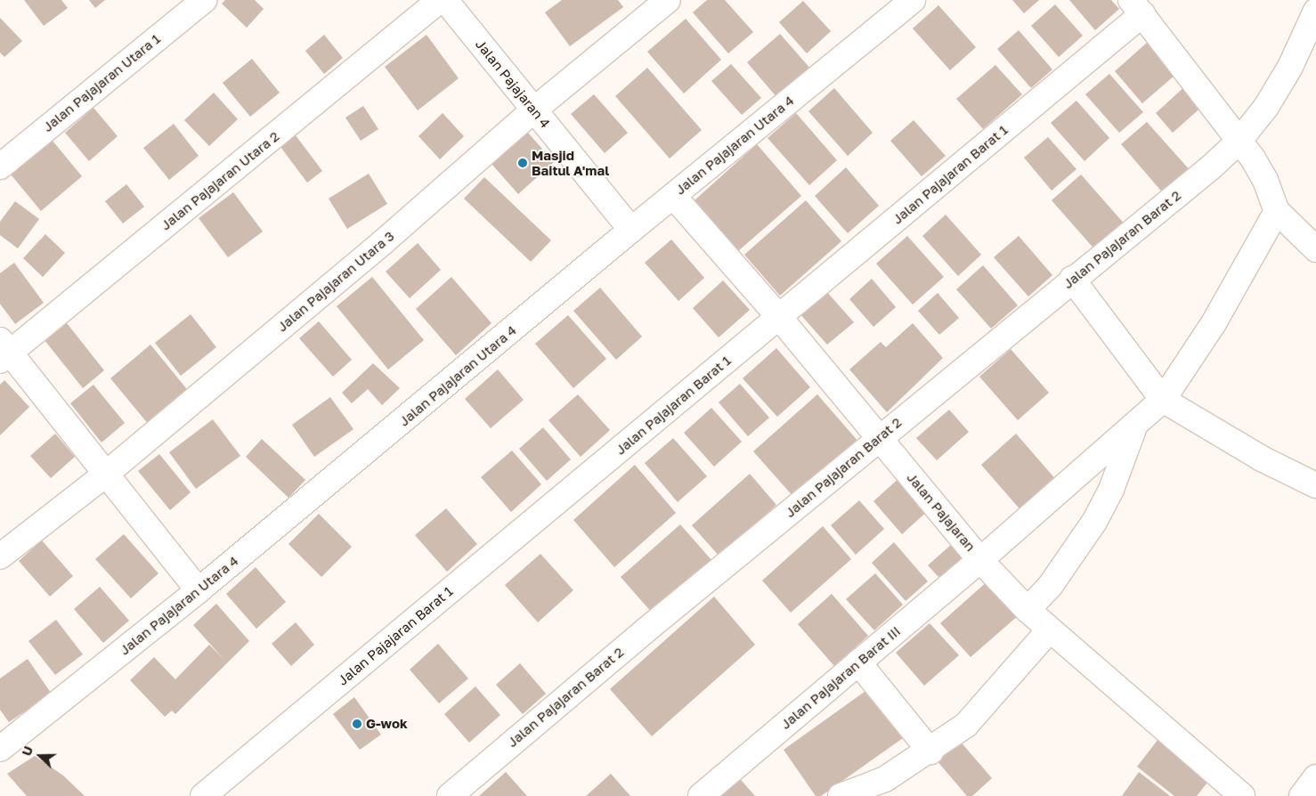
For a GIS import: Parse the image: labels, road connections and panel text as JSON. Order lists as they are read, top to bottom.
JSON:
{
  "streets": {
    "street": [
      "Jalan Pajajaran Utara 1",
      "Jalan Pajajaran 4",
      "Jalan Pajajaran Utara 4",
      "Jalan Pajajaran Barat 1",
      "Jalan Pajajaran Utara 2",
      "Jalan Pajajaran Barat 2",
      "Jalan Pajajaran Utara 3",
      "Jalan Pajajaran",
      "Jalan Pajajaran Barat III"
    ]
  },
  "crossings": [
    ["Jalan Pajajaran 4", "Jalan Pajajaran Utara 4"],
    ["Jalan Pajajaran 4", "Jalan Pajajaran Utara 3"],
    ["Jalan Pajajaran Utara 4", "Jalan Pajajaran"],
    ["Jalan Pajajaran Barat 1", "Jalan Pajajaran"],
    ["Jalan Pajajaran Barat 2", "Jalan Pajajaran"],
    ["Jalan Pajajaran", "Jalan Pajajaran Barat III"]
  ],
  "places": ["Masjid Baitul A'mal", "G-wok"],
  "north": "left"
}
